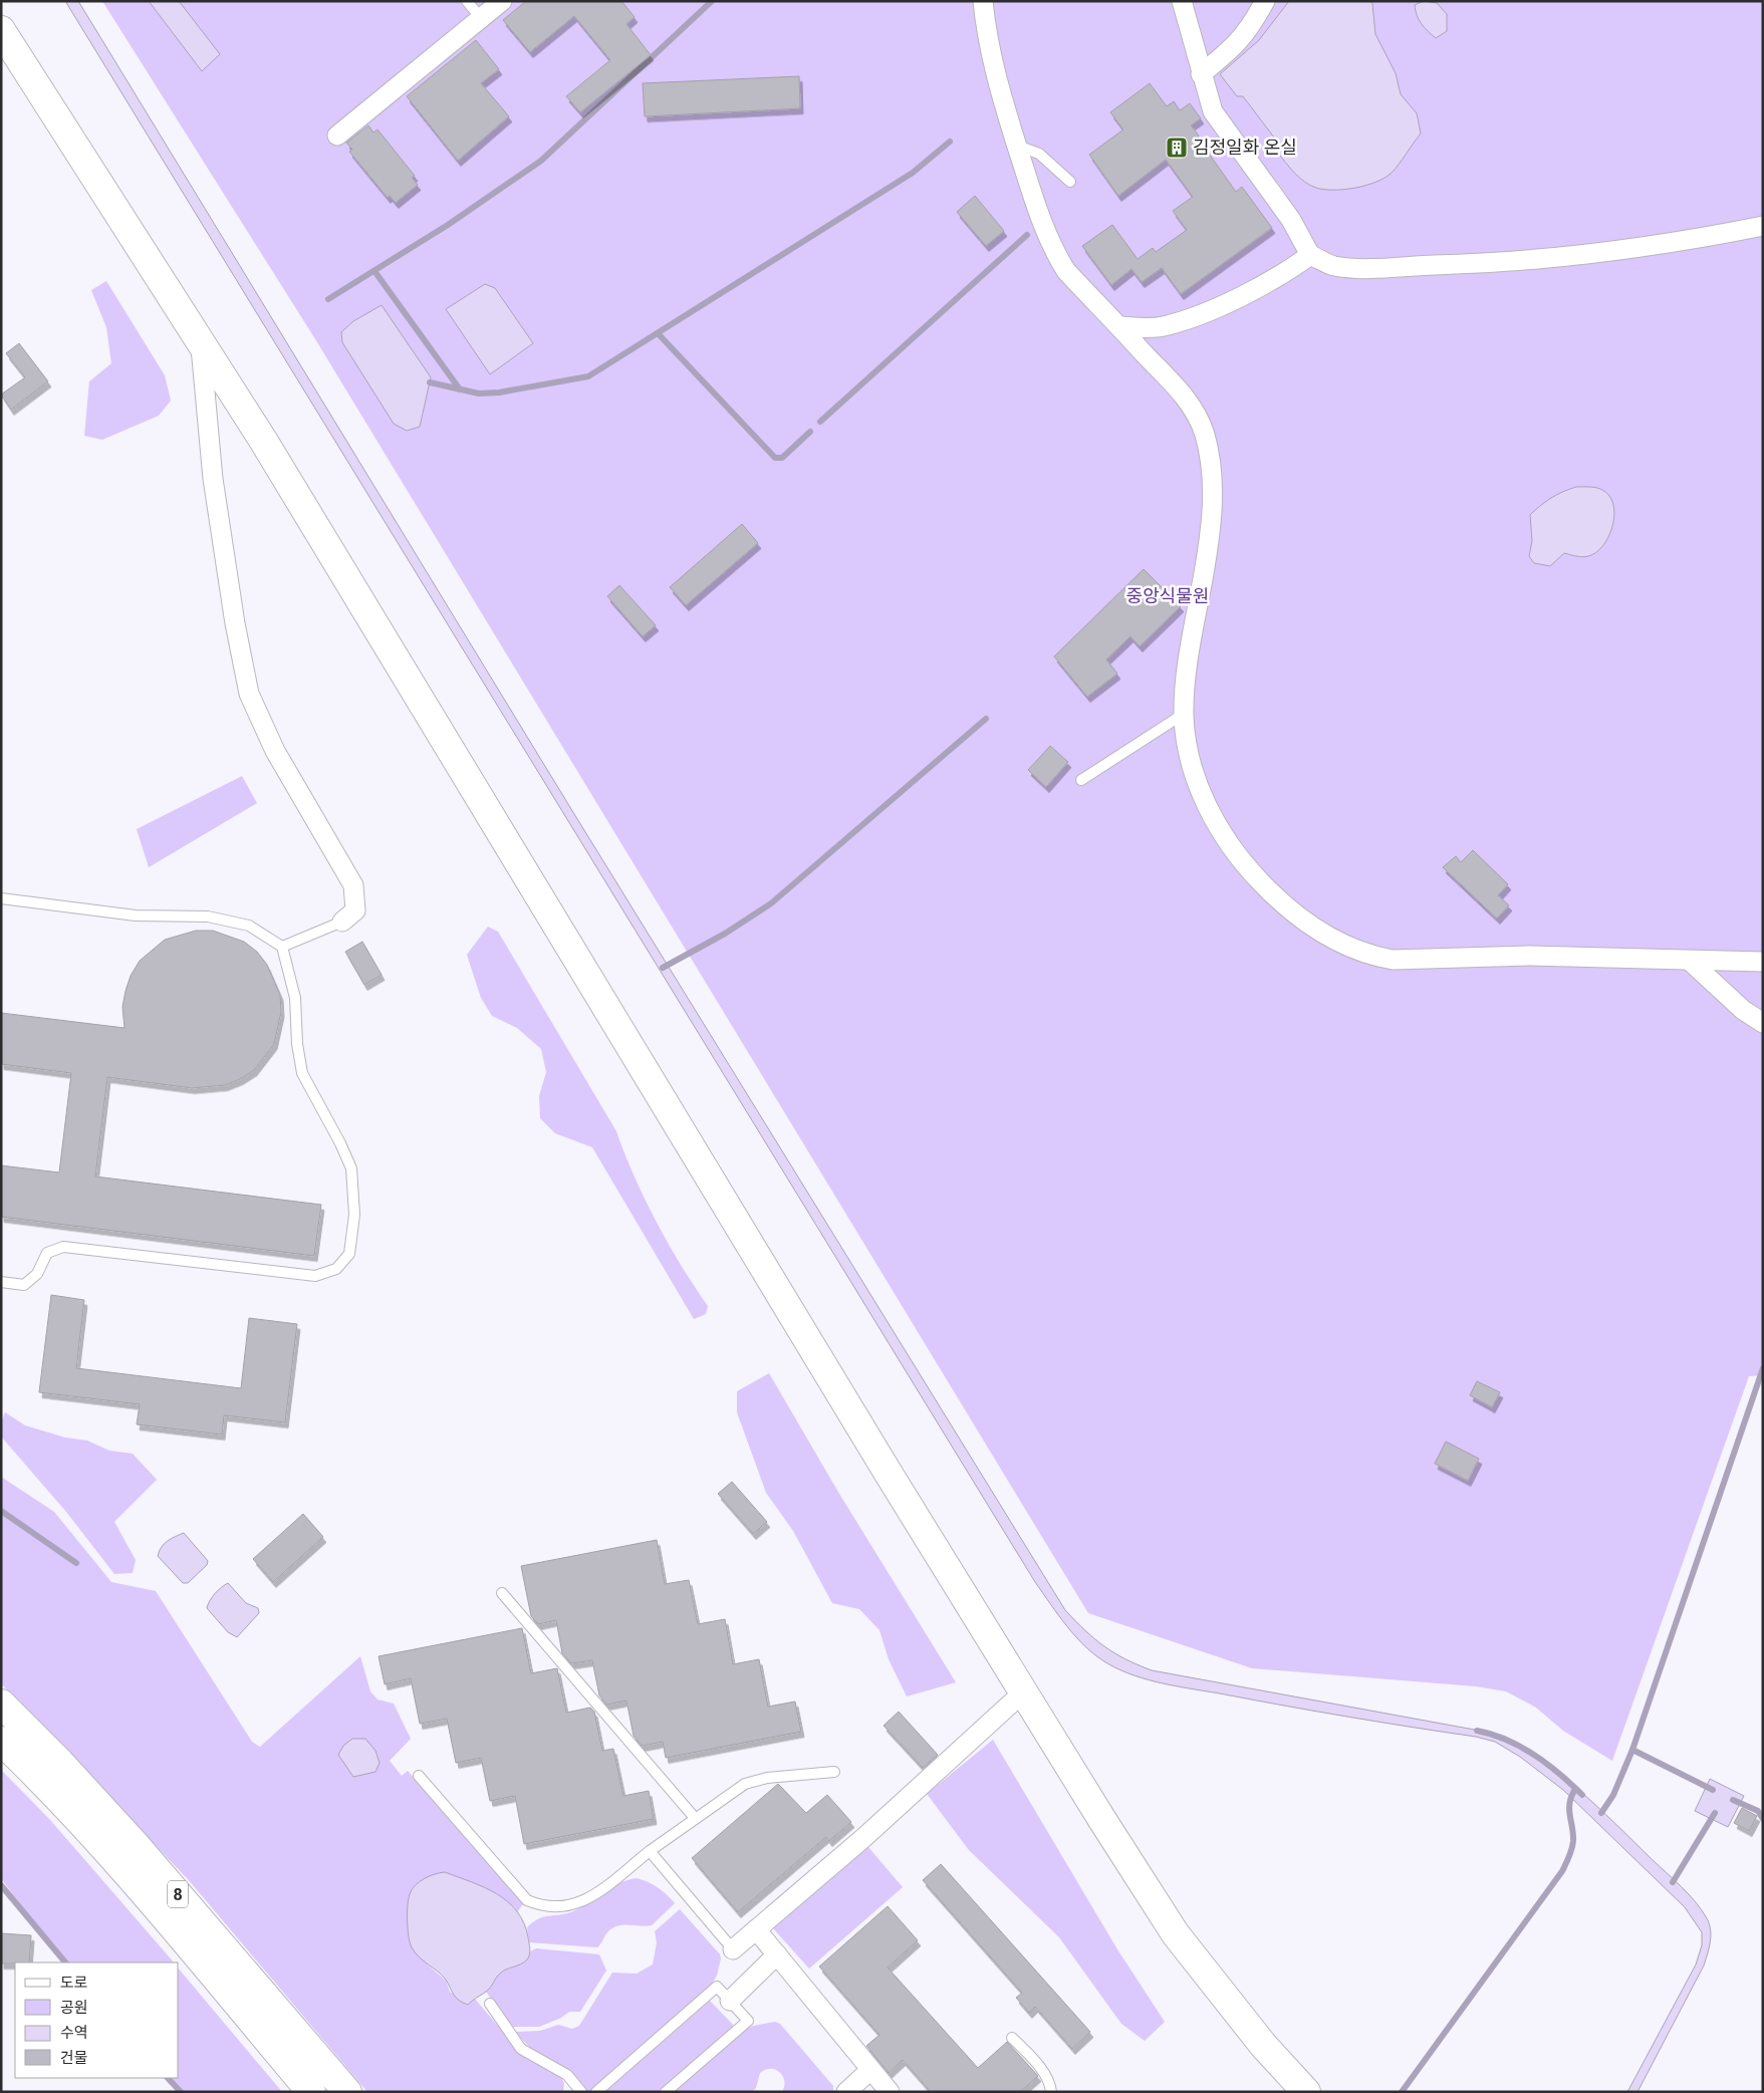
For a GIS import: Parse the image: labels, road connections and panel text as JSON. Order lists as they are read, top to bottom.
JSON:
{
  "streets": {
    "main road": ["8"]
  },
  "parks": ["중앙식물원"],
  "places": {
    "building": ["김정일화 온실"]
  },
  "legend": [
    "도로",
    "공원",
    "수역",
    "건물"
  ]
}
